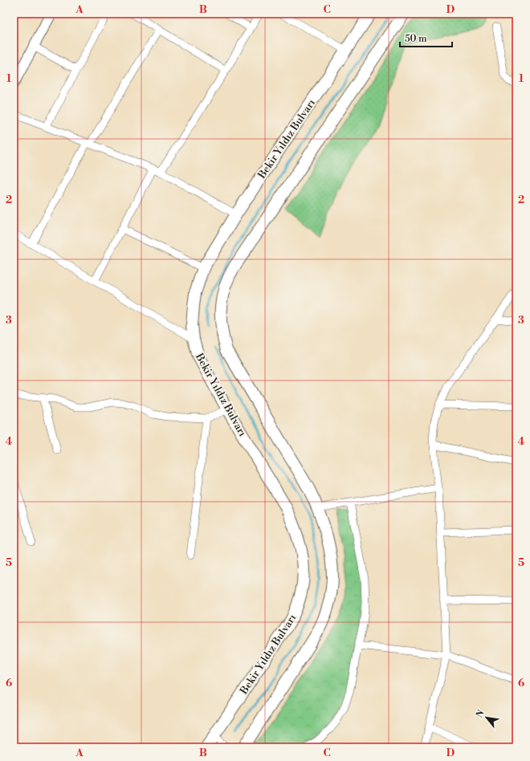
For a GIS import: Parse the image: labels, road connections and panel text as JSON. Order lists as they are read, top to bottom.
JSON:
{
  "streets": {
    "main road": ["Bekir Yıldız Bulvarı"]
  },
  "scale_bar": "50 m",
  "north": "top left",
  "grid": {
    "columns": [
      "A",
      "B",
      "C",
      "D"
    ],
    "rows": [
      "1",
      "2",
      "3",
      "4",
      "5",
      "6"
    ]
  }
}
